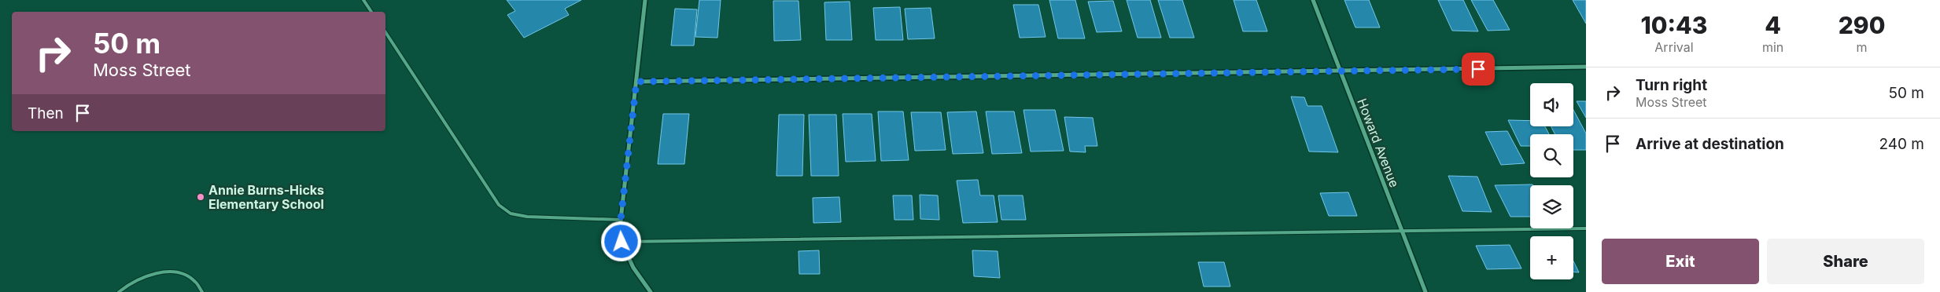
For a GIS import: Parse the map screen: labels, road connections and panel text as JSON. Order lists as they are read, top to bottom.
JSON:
{
  "streets": {
    "street": ["Howard Avenue"]
  },
  "places": ["Annie Burns-Hicks Elementary School"],
  "page": {
    "eta": [
      "10:43",
      "Arrival",
      "4",
      "min",
      "290",
      "m"
    ],
    "turn": ["50 m", "Moss Street"],
    "list": [
      {
        "name": "Turn right",
        "note": "Moss Street",
        "value": "50 m"
      },
      {
        "name": "Arrive at destination",
        "value": "240 m"
      }
    ],
    "map_buttons": "+",
    "then": "Then",
    "buttons": ["Exit", "Share"]
  }
}
